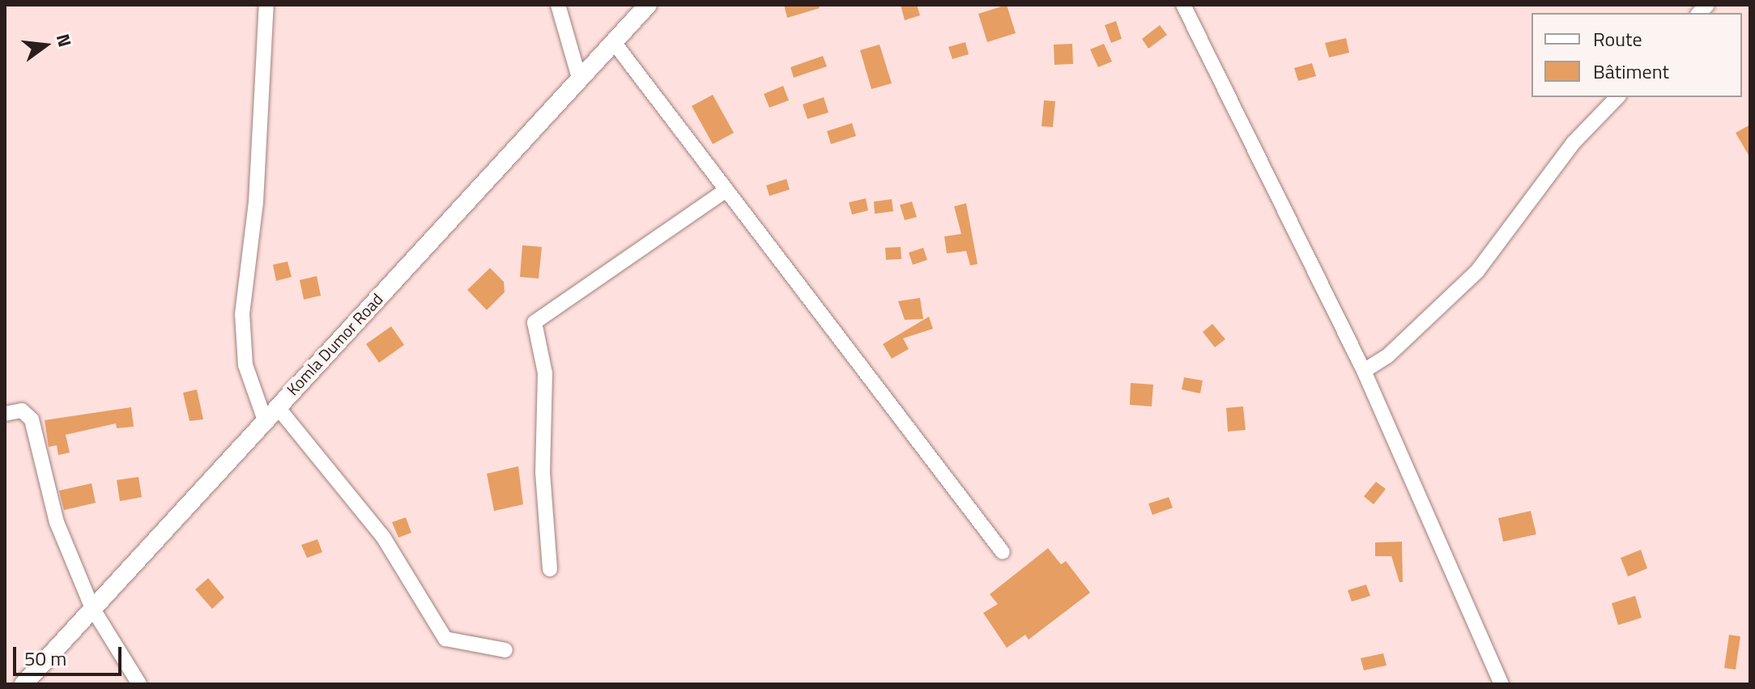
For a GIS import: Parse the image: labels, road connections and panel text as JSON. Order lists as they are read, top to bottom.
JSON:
{
  "streets": {
    "street": ["Komla Dumor Road"]
  },
  "legend": ["Route", "Bâtiment"],
  "scale_bar": "50 m",
  "north": "right"
}
